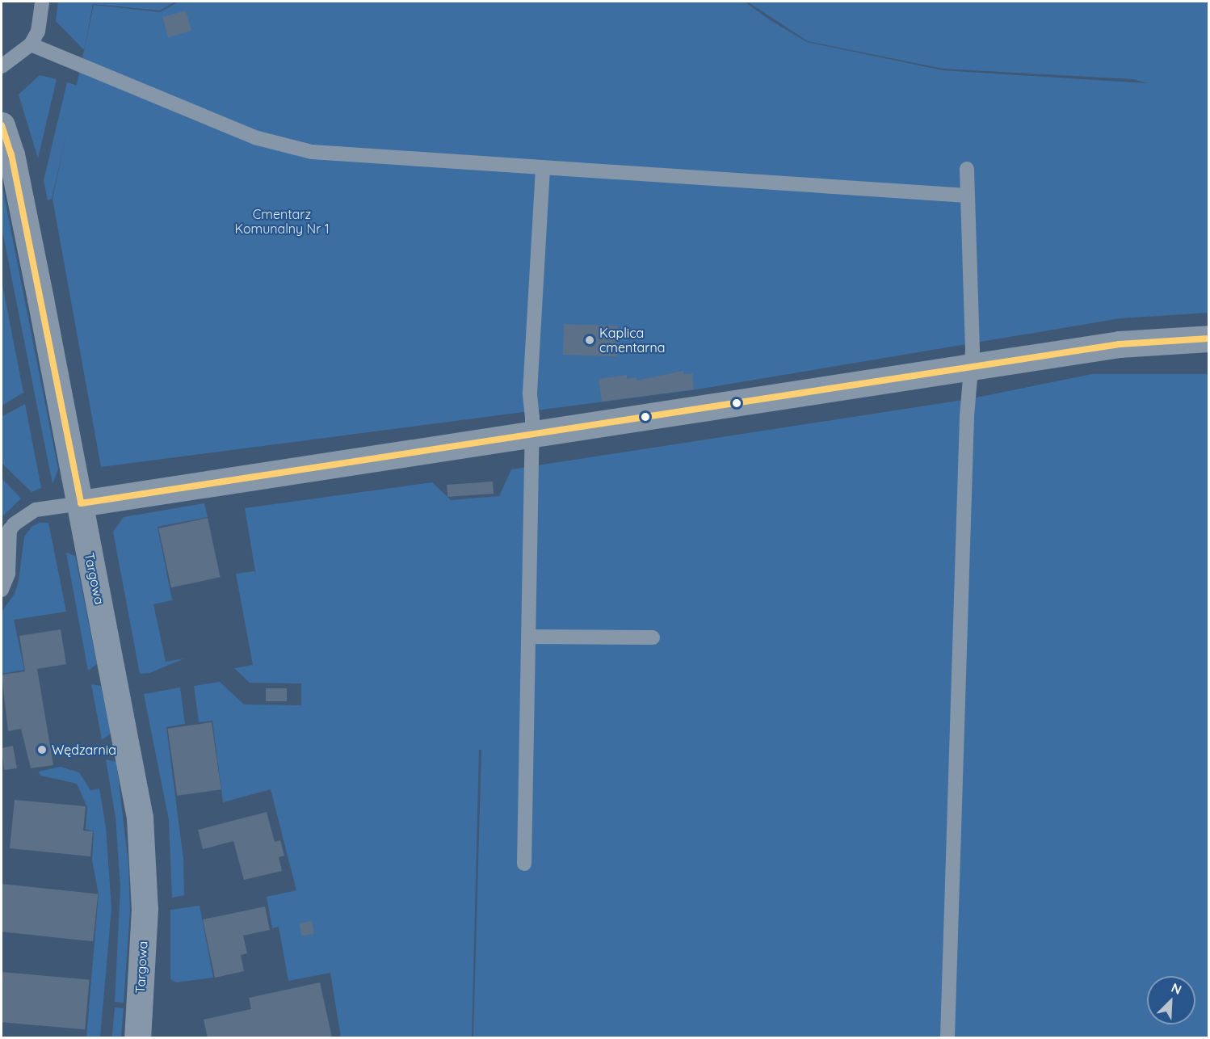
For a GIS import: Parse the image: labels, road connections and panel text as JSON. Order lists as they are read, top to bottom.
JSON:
{
  "streets": {
    "street": ["Targowa"]
  },
  "parks": ["Cmentarz Komunalny Nr 1"],
  "places": ["Kaplica cmentarna", "Wędzarnia"],
  "north": "top right"
}
